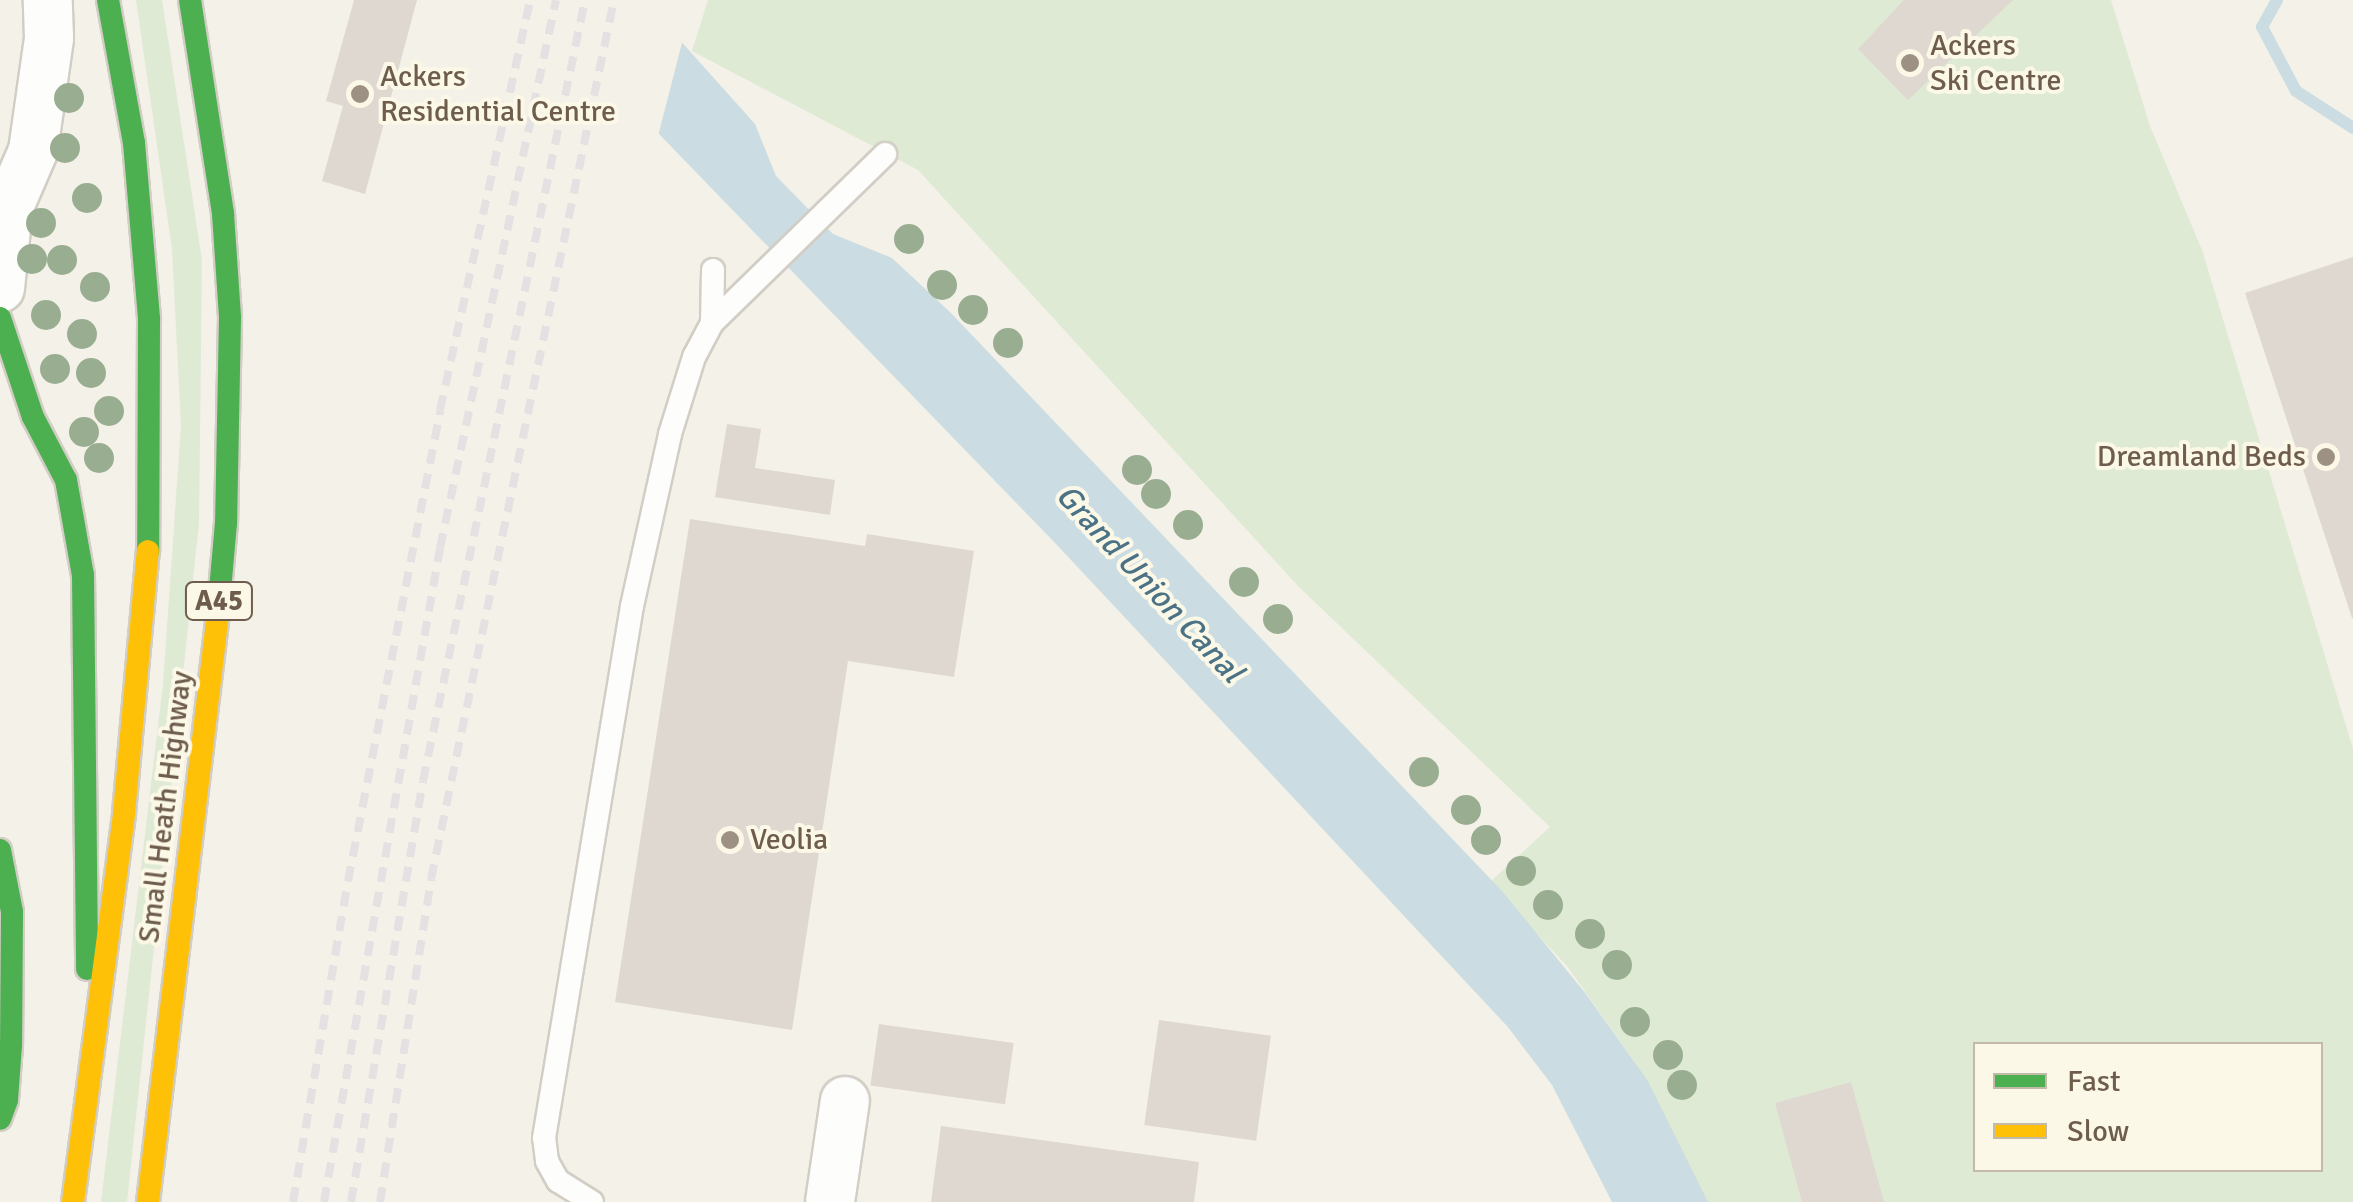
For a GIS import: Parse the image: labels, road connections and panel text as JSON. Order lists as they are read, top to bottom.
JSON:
{
  "streets": {
    "main road": ["A45", "Small Heath Highway"]
  },
  "water": ["Grand Union Canal"],
  "places": [
    "Ackers Ski Centre",
    "Ackers Residential Centre",
    "Dreamland Beds",
    "Veolia"
  ],
  "legend": ["Fast", "Slow"]
}
